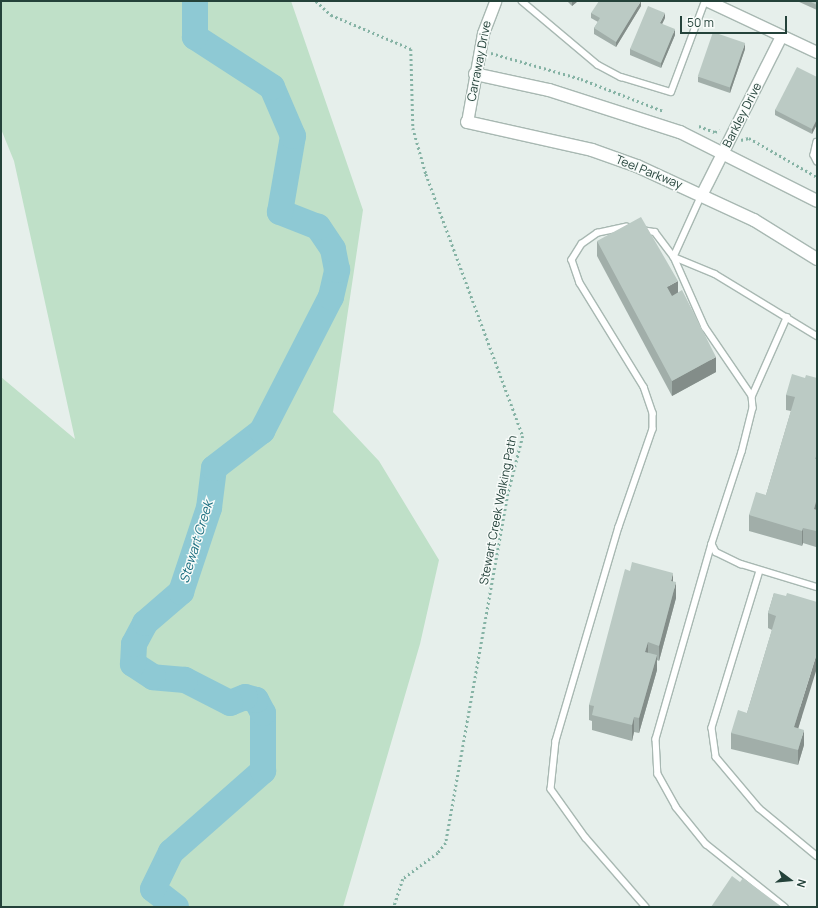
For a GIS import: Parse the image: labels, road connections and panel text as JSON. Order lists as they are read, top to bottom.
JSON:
{
  "streets": {
    "street": ["Carraway Drive", "Barkley Drive", "Teel Parkway"],
    "path": ["Stewart Creek Walking Path"]
  },
  "crossings": [
    ["Carraway Drive", "Teel Parkway"],
    ["Barkley Drive", "Teel Parkway"]
  ],
  "water": ["Stewart Creek"],
  "scale_bar": "50 m",
  "north": "right"
}
